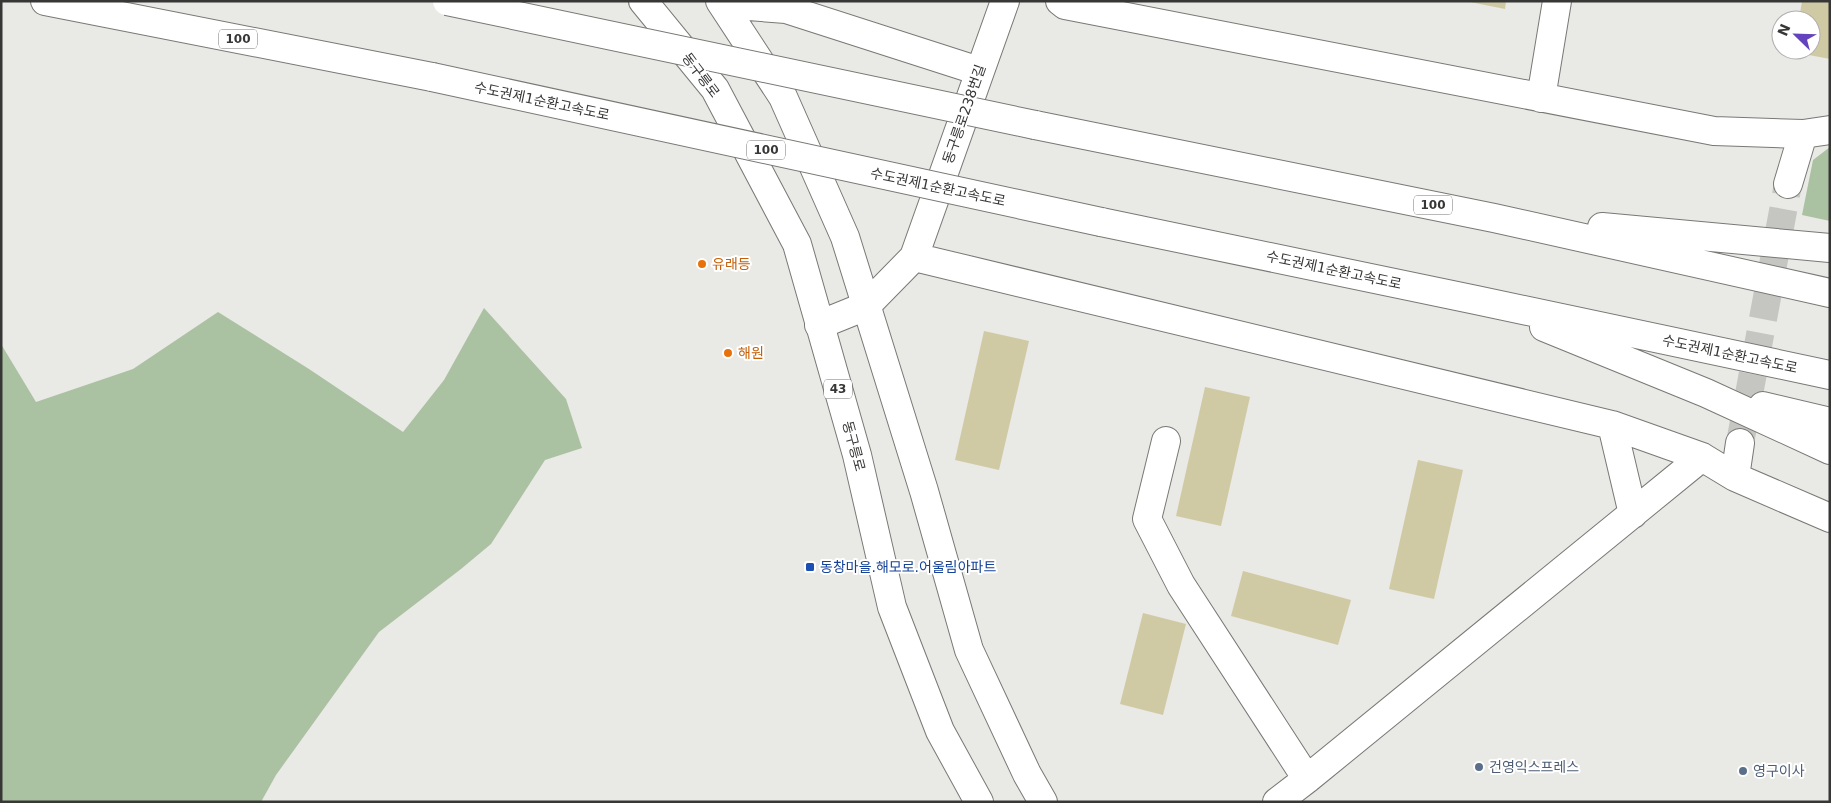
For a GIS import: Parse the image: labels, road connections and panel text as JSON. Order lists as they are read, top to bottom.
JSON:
{
  "streets": {
    "main road": [
      "100",
      "동구릉로",
      "수도권제1순환고속도로",
      "동구릉로238번길",
      "43"
    ]
  },
  "crossings": [
    ["동구릉로", "동구릉로238번길"]
  ],
  "places": {
    "other": [
      "유래등",
      "해원",
      "건영익스프레스",
      "영구이사"
    ],
    "transit": ["동창마을.해모로.어울림아파트"]
  },
  "north": "top left"
}
